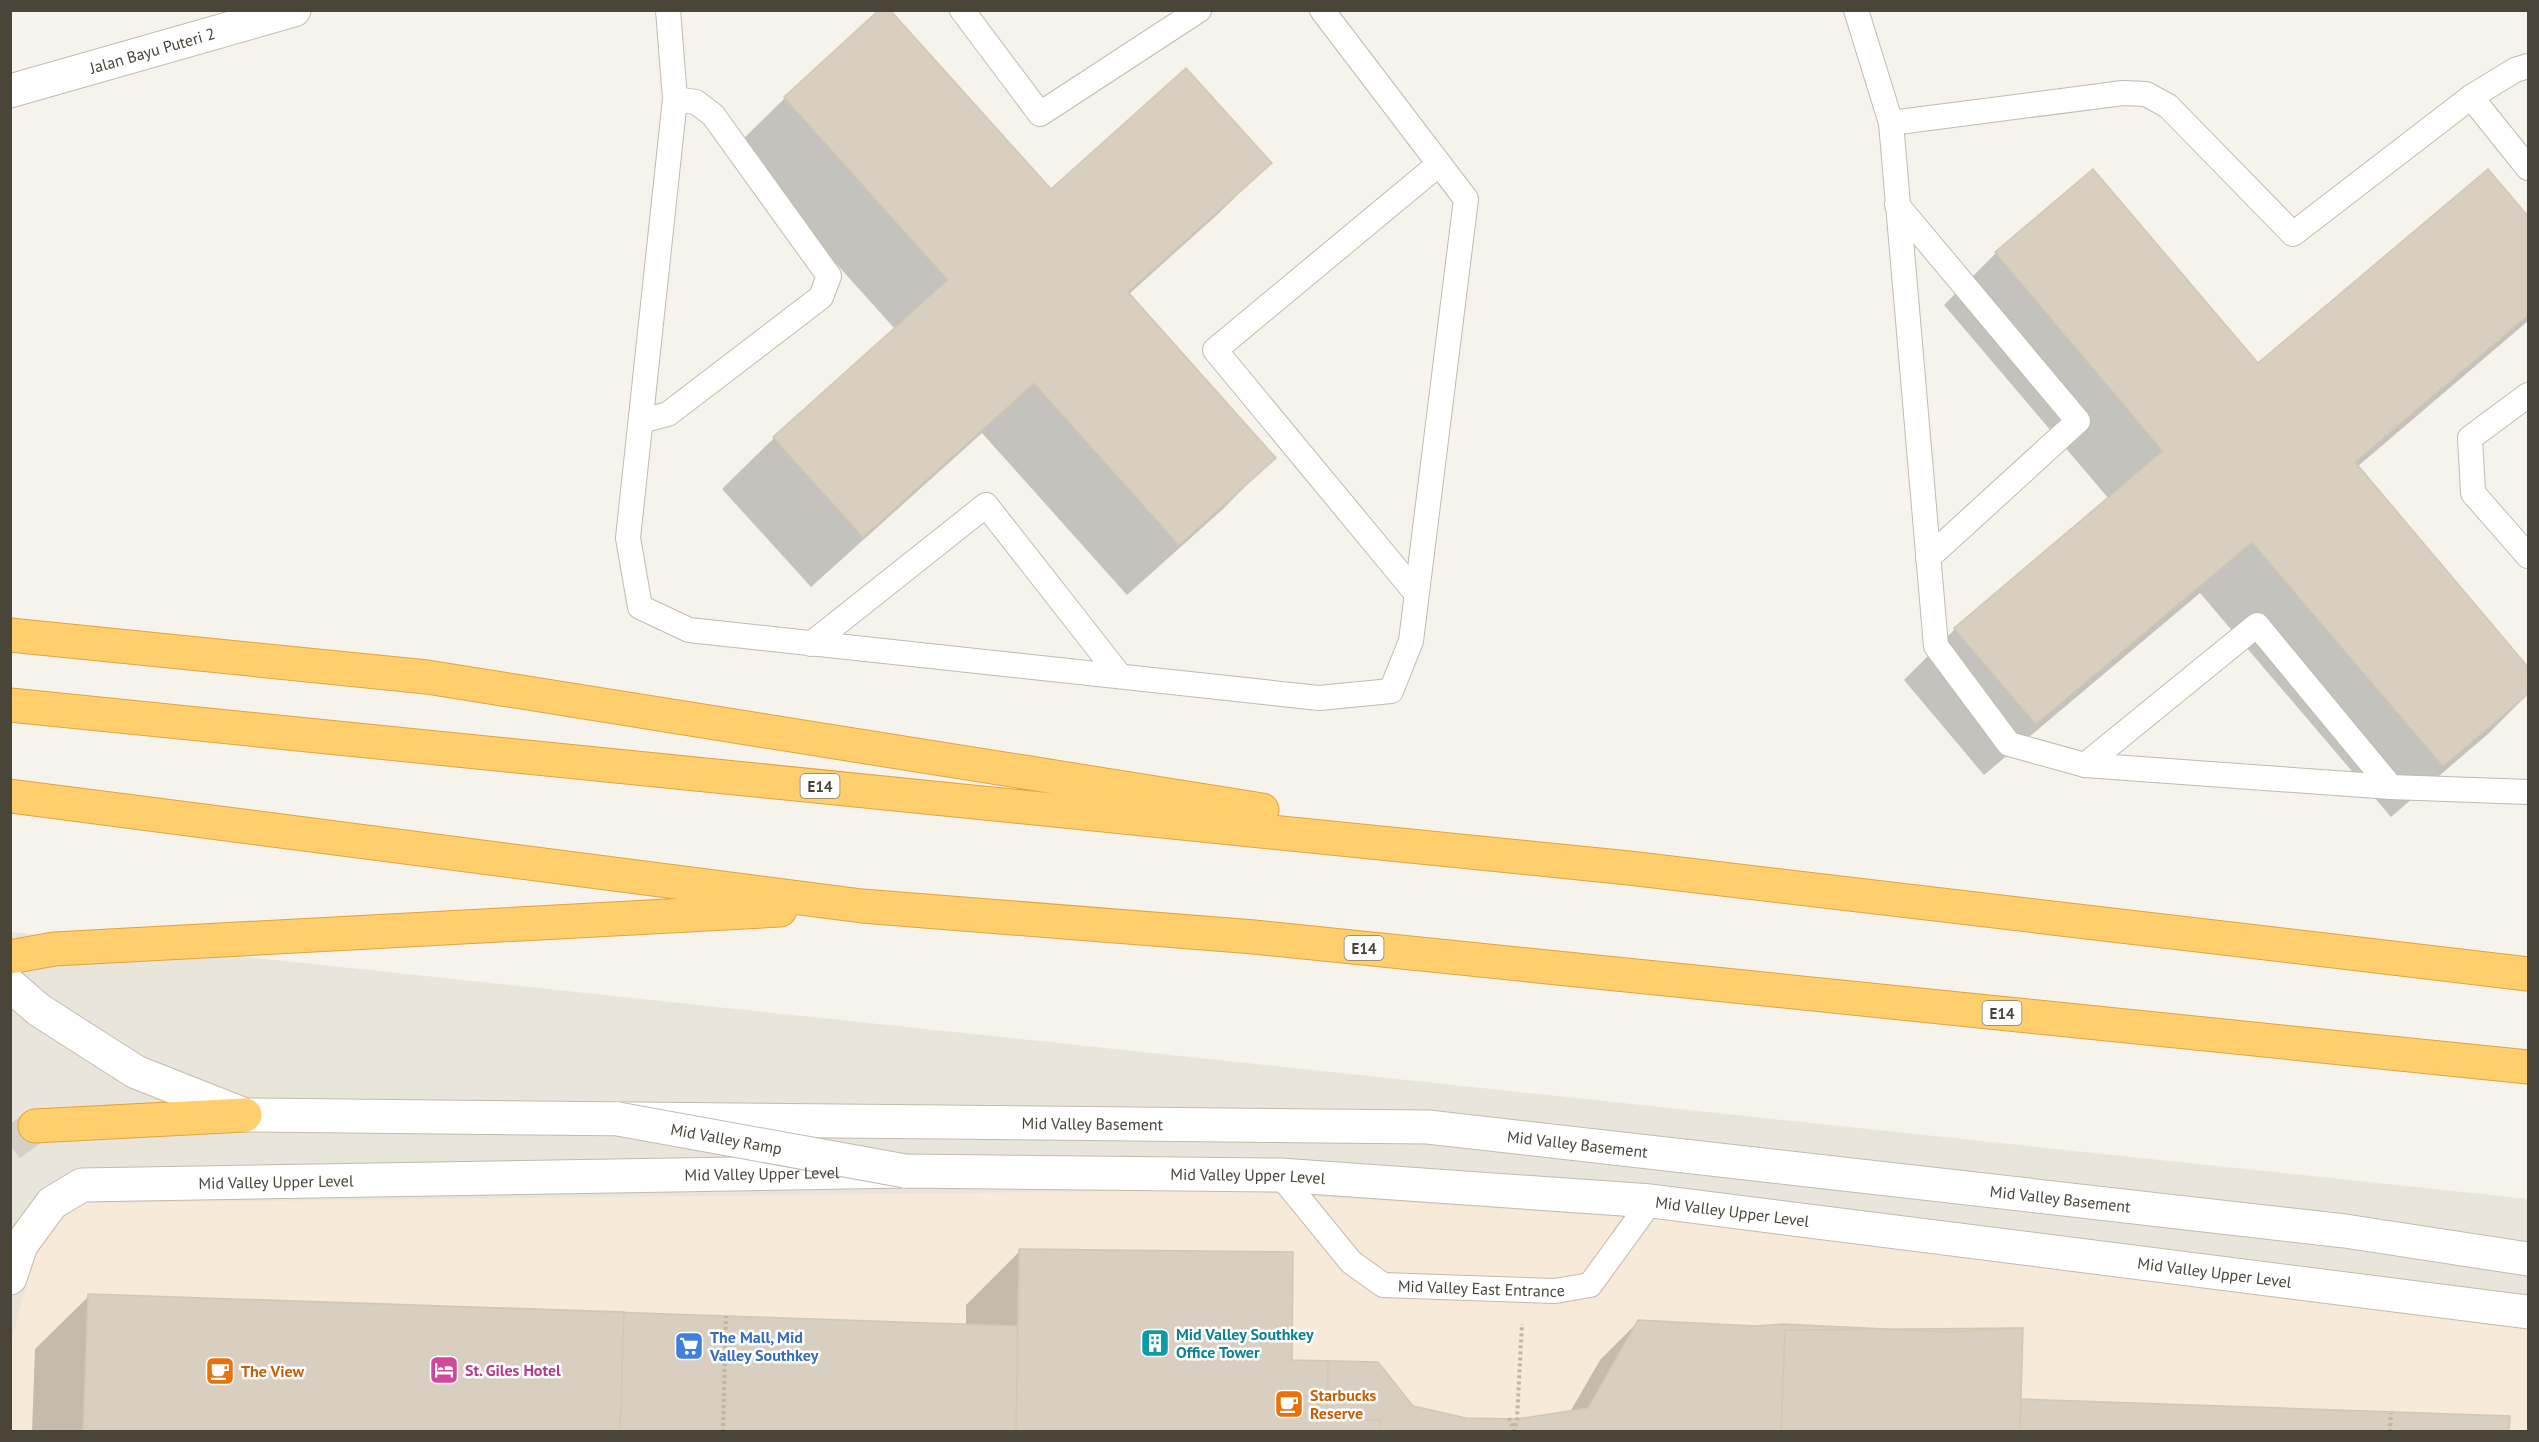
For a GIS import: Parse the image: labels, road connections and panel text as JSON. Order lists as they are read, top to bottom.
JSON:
{
  "streets": {
    "highway": ["E14"],
    "street": [
      "Jalan Bayu Puteri 2",
      "Mid Valley Basement",
      "Mid Valley Ramp",
      "Mid Valley Upper Level"
    ],
    "lane": ["Mid Valley East Entrance"]
  },
  "crossings": [
    ["Mid Valley Basement", "Mid Valley Ramp"],
    ["Mid Valley Ramp", "Mid Valley Upper Level"],
    ["Mid Valley Upper Level", "Mid Valley East Entrance"]
  ],
  "places": {
    "building": ["Mid Valley Southkey Office Tower"],
    "supermarket": ["The Mall, Mid Valley Southkey"],
    "hotel": ["St. Giles Hotel"],
    "cafe": ["The View", "Starbucks Reserve"]
  }
}
